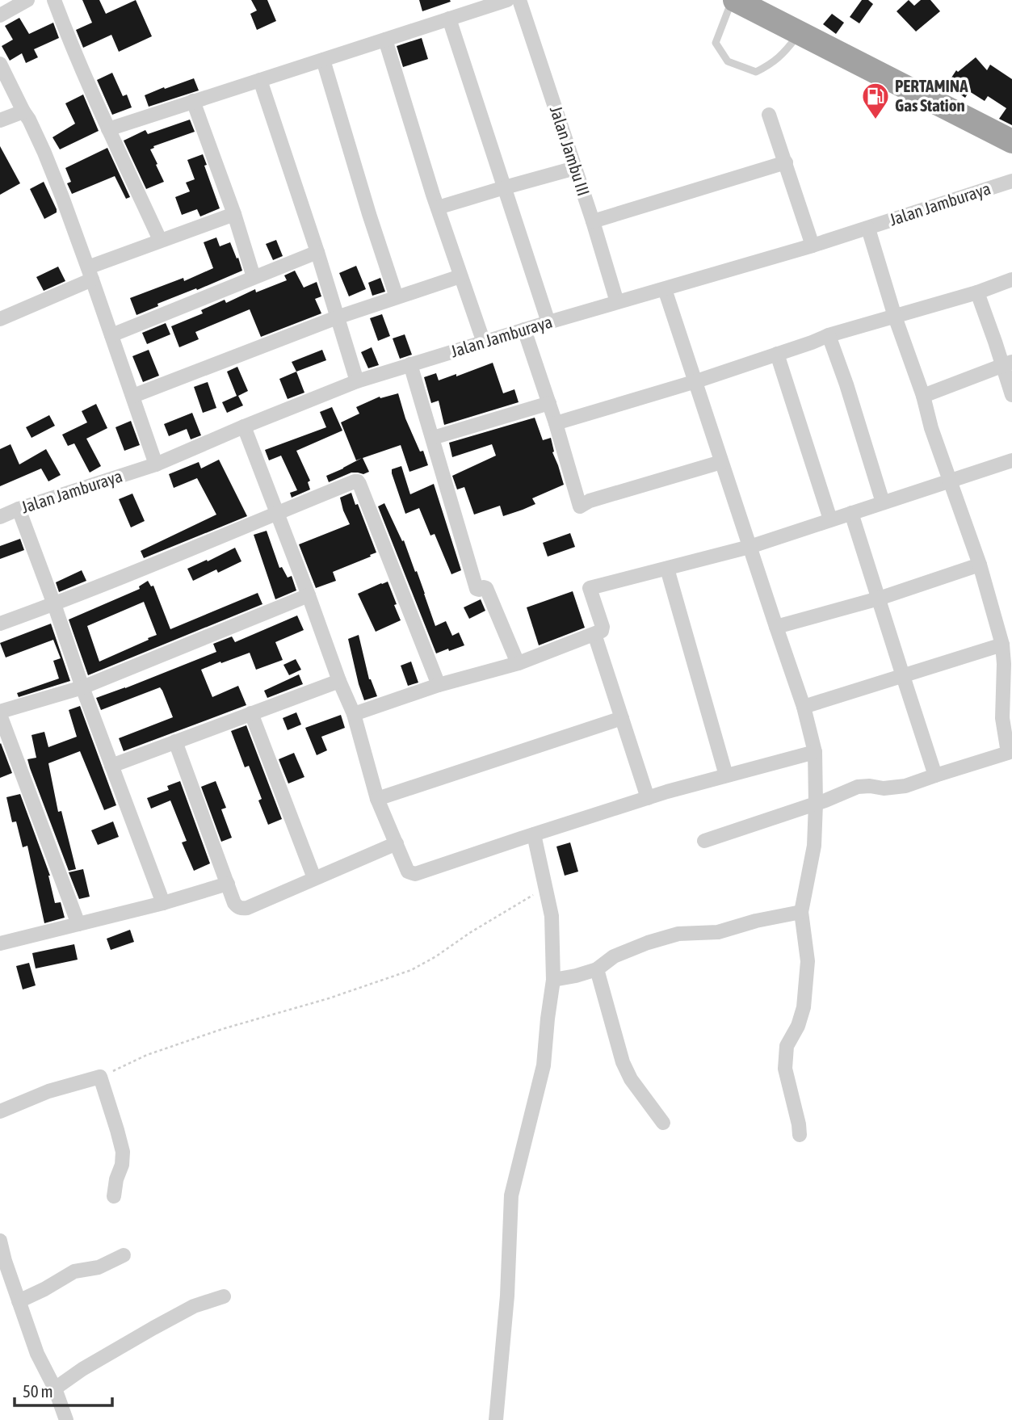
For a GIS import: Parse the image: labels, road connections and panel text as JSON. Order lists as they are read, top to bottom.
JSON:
{
  "streets": {
    "street": ["Jalan Jambu III", "Jalan Jamburaya"]
  },
  "crossings": [
    ["Jalan Jambu III", "Jalan Jamburaya"]
  ],
  "places": {
    "fuel station": ["PERTAMINA Gas Station"]
  },
  "scale_bar": "50 m"
}
